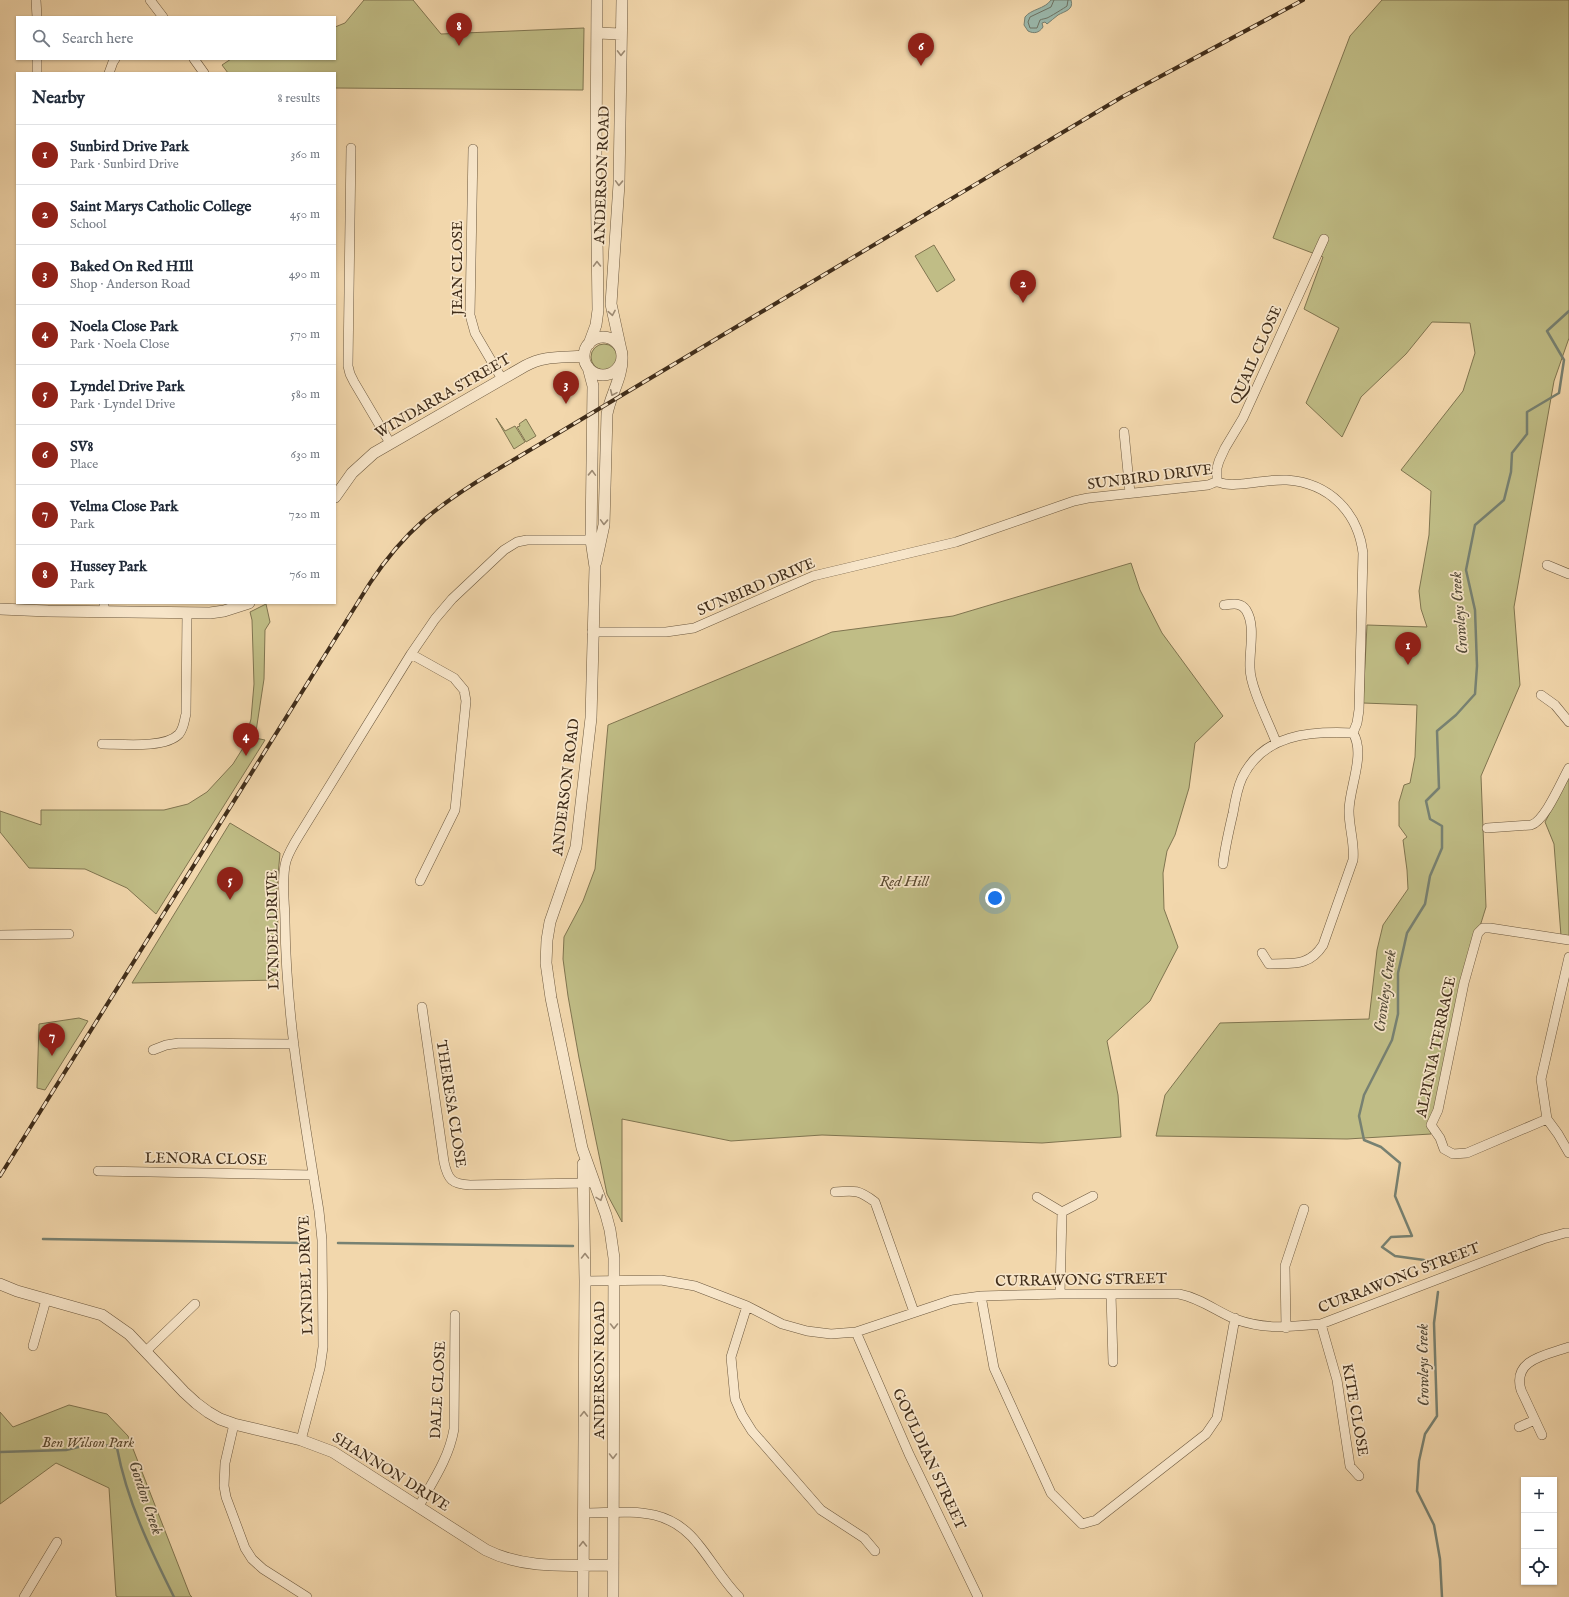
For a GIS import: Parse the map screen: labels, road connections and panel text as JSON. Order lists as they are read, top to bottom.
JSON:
{
  "streets": {
    "street": [
      "ANDERSON ROAD",
      "JEAN CLOSE",
      "QUAIL CLOSE",
      "WINDARRA STREET",
      "SUNBIRD DRIVE",
      "LYNDEL DRIVE",
      "ALPINIA TERRACE",
      "THERESA CLOSE",
      "LENORA CLOSE",
      "CURRAWONG STREET",
      "DALE CLOSE",
      "KITE CLOSE",
      "GOULDIAN STREET",
      "SHANNON DRIVE"
    ]
  },
  "crossings": [
    ["ANDERSON ROAD", "WINDARRA STREET"],
    ["ANDERSON ROAD", "SUNBIRD DRIVE"],
    ["ANDERSON ROAD", "LYNDEL DRIVE"],
    ["ANDERSON ROAD", "THERESA CLOSE"],
    ["ANDERSON ROAD", "CURRAWONG STREET"],
    ["ANDERSON ROAD", "SHANNON DRIVE"],
    ["JEAN CLOSE", "WINDARRA STREET"],
    ["QUAIL CLOSE", "SUNBIRD DRIVE"],
    ["LYNDEL DRIVE", "LENORA CLOSE"],
    ["LYNDEL DRIVE", "SHANNON DRIVE"],
    ["CURRAWONG STREET", "KITE CLOSE"],
    ["CURRAWONG STREET", "GOULDIAN STREET"],
    ["DALE CLOSE", "SHANNON DRIVE"]
  ],
  "water": ["Crowleys Creek", "Gordon Creek"],
  "parks": ["Red Hill", "Ben Wilson Park"],
  "page": {
    "pins": [
      "8",
      "6",
      "2",
      "3",
      "1",
      "4",
      "5",
      "7"
    ],
    "search": "Search here",
    "heading": ["Nearby", "8 results"],
    "list": [
      {
        "mark": "1",
        "name": "Sunbird Drive Park",
        "note": "Park · Sunbird Drive",
        "value": "360 m"
      },
      {
        "mark": "2",
        "name": "Saint Marys Catholic College",
        "note": "School",
        "value": "450 m"
      },
      {
        "mark": "3",
        "name": "Baked On Red HIll",
        "note": "Shop · Anderson Road",
        "value": "490 m"
      },
      {
        "mark": "4",
        "name": "Noela Close Park",
        "note": "Park · Noela Close",
        "value": "570 m"
      },
      {
        "mark": "5",
        "name": "Lyndel Drive Park",
        "note": "Park · Lyndel Drive",
        "value": "580 m"
      },
      {
        "mark": "6",
        "name": "SV8",
        "note": "Place",
        "value": "630 m"
      },
      {
        "mark": "7",
        "name": "Velma Close Park",
        "note": "Park",
        "value": "720 m"
      },
      {
        "mark": "8",
        "name": "Hussey Park",
        "note": "Park",
        "value": "760 m"
      }
    ],
    "map_buttons": ["+", "−"]
  }
}
